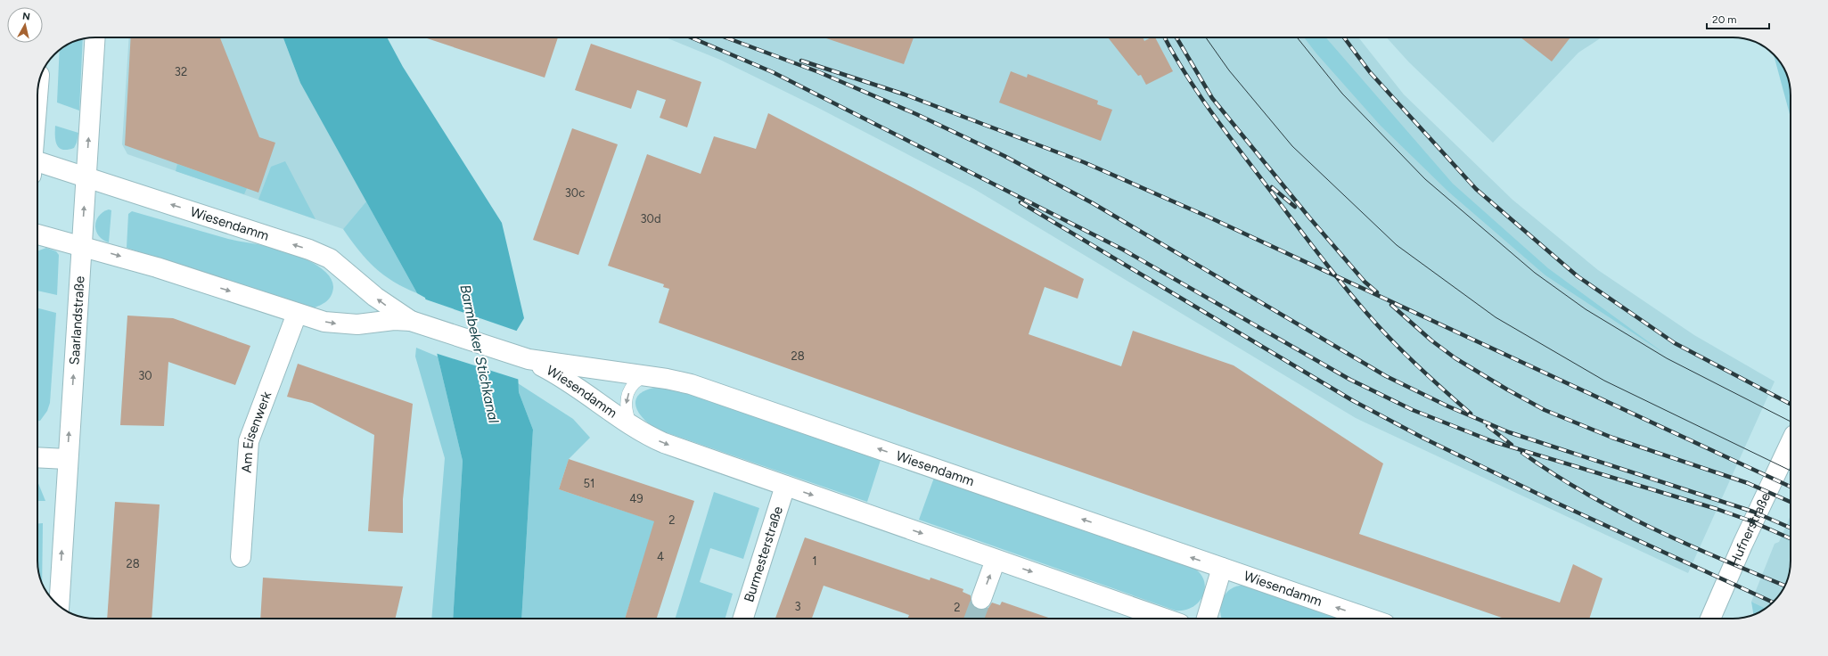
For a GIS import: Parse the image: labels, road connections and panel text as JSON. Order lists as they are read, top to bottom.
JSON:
{
  "streets": {
    "street": [
      "Wiesendamm",
      "Saarlandstraße",
      "Am Eisenwerk",
      "Hufnerstraße",
      "Burmesterstraße"
    ]
  },
  "crossings": [
    ["Wiesendamm", "Saarlandstraße"],
    ["Wiesendamm", "Am Eisenwerk"],
    ["Wiesendamm", "Burmesterstraße"]
  ],
  "one_way": ["Saarlandstraße"],
  "water": ["Barmbeker Stichkanal"],
  "house_numbers": [
    "32",
    "30c",
    "30d",
    "28",
    "30",
    "51",
    "49",
    "2",
    "4",
    "1",
    "28",
    "3",
    "2"
  ],
  "scale_bar": "20 m",
  "north": "top"
}
